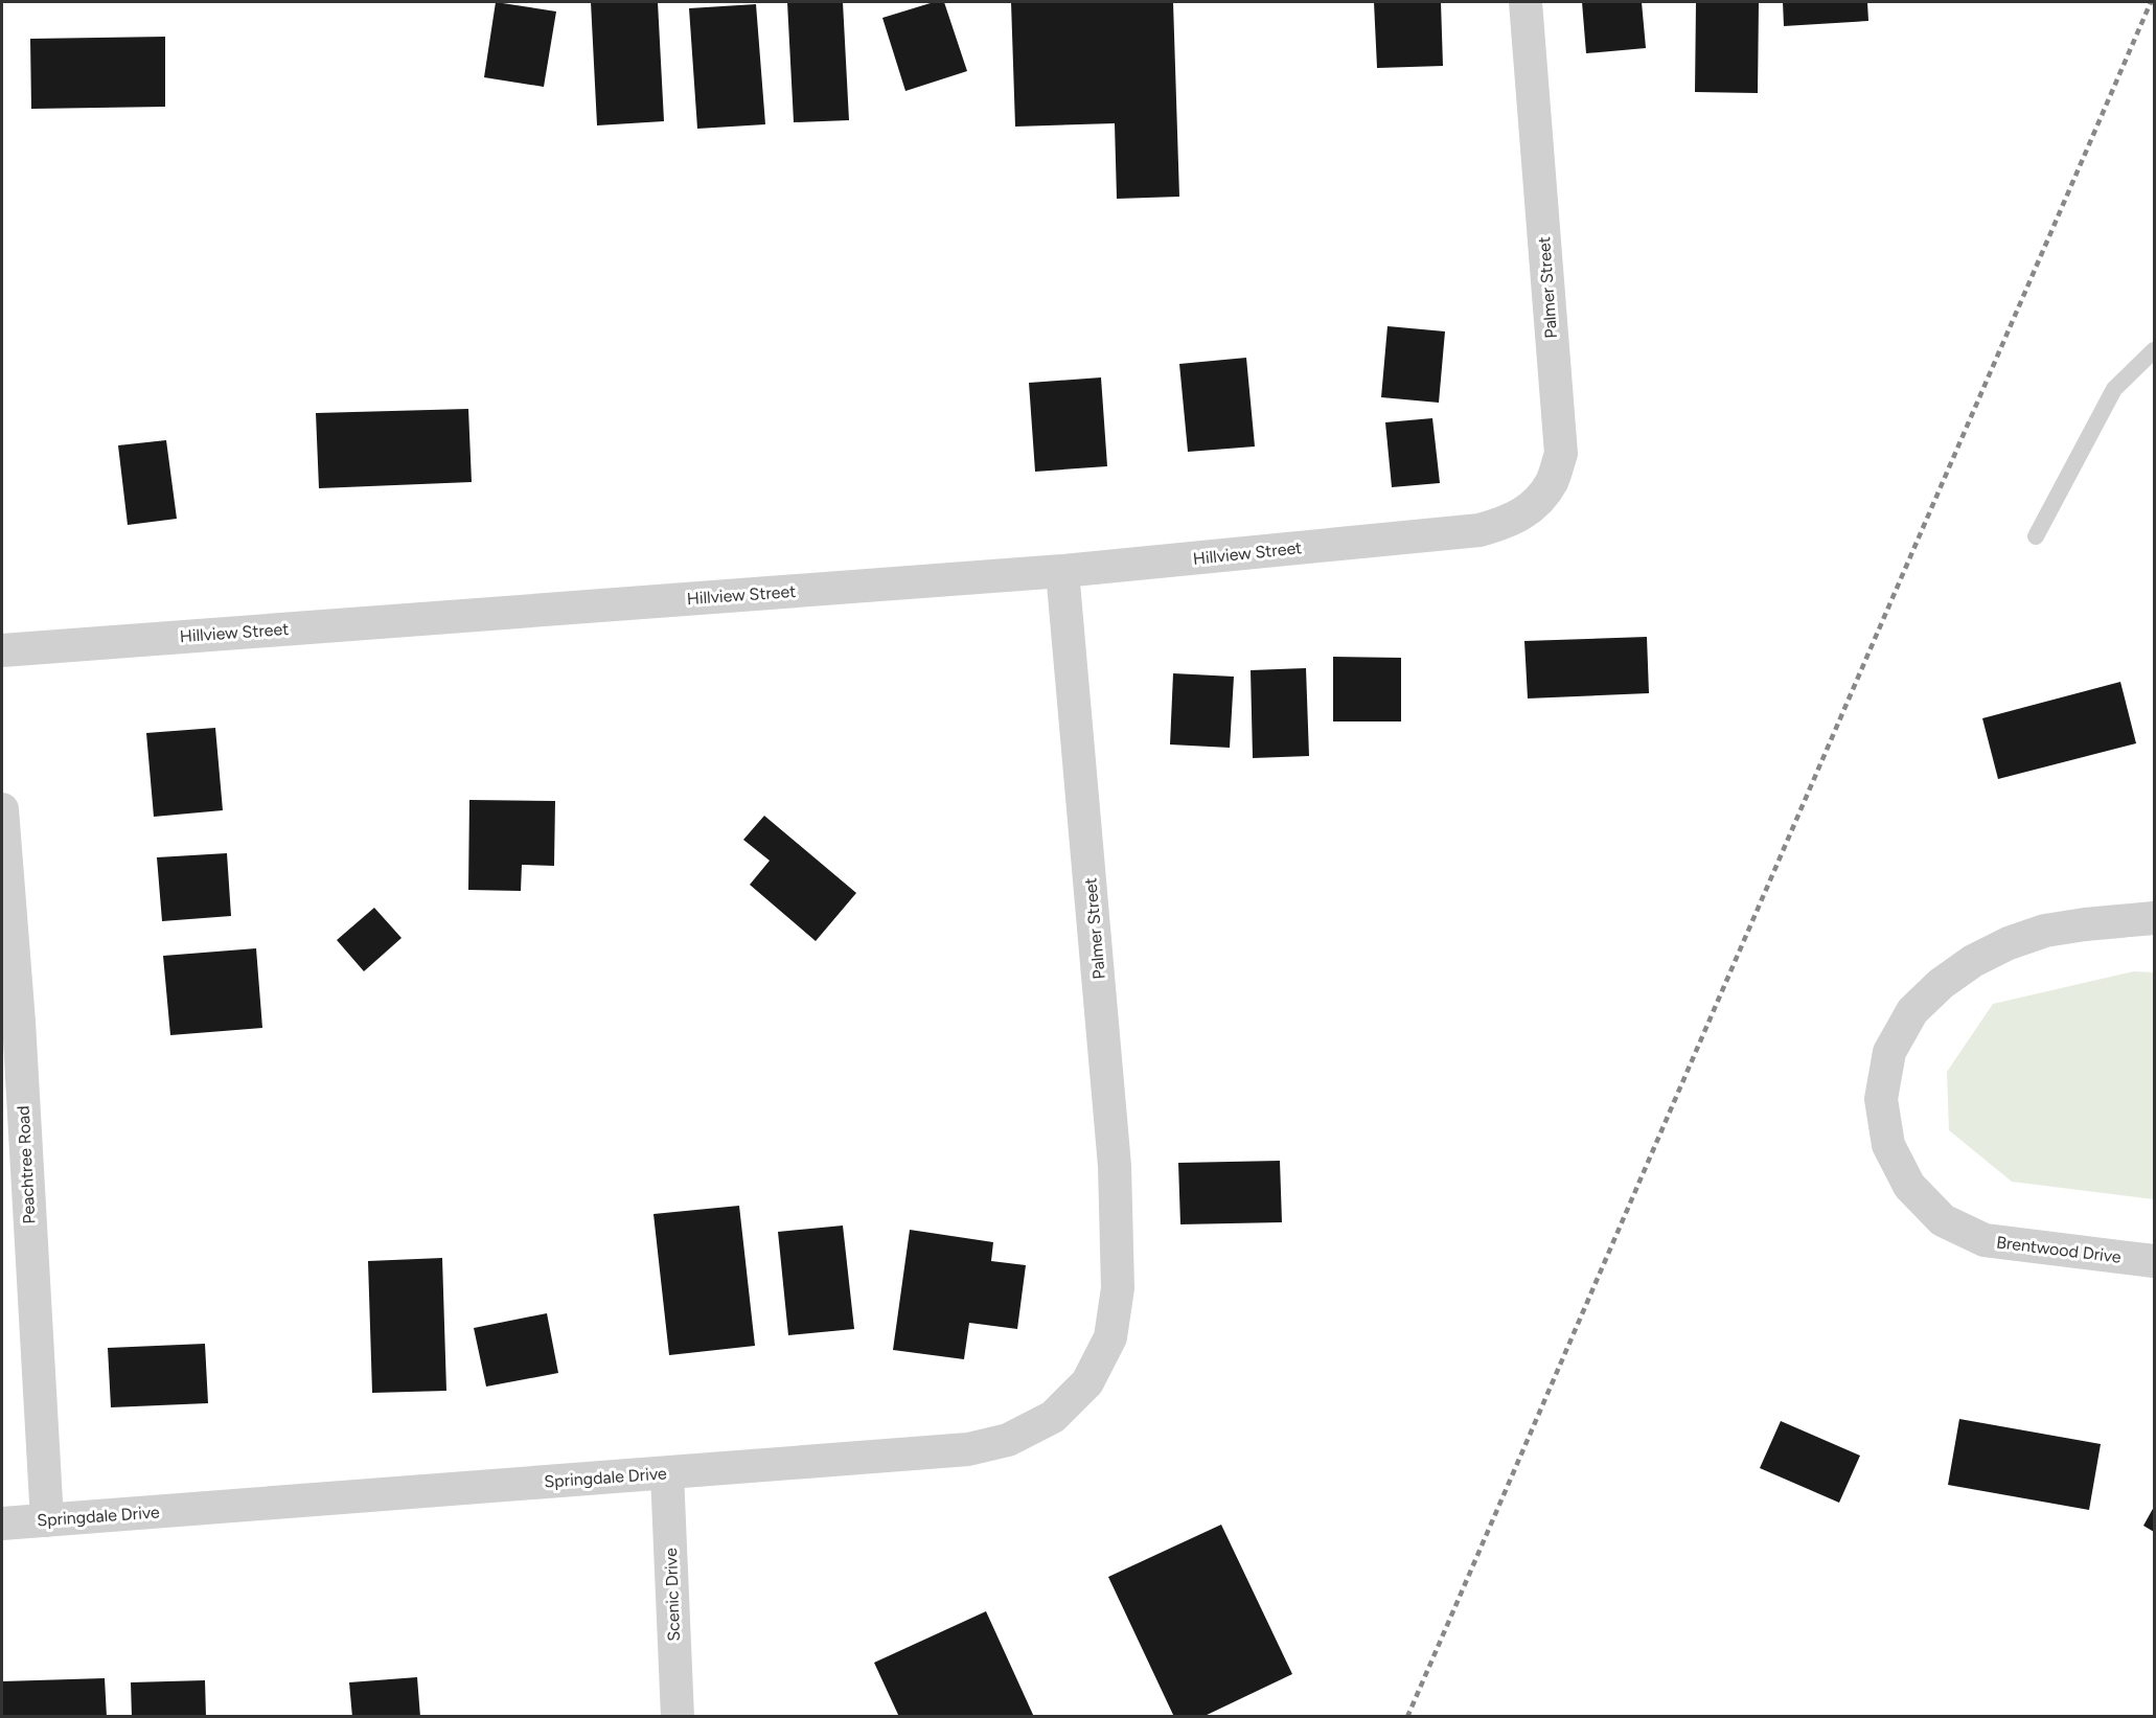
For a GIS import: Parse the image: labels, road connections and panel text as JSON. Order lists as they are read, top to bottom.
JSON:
{
  "streets": {
    "street": [
      "Palmer Street",
      "Hillview Street",
      "Peachtree Road",
      "Brentwood Drive",
      "Springdale Drive",
      "Scenic Drive"
    ]
  },
  "crossings": [
    ["Palmer Street", "Hillview Street"],
    ["Palmer Street", "Springdale Drive"],
    ["Peachtree Road", "Springdale Drive"],
    ["Springdale Drive", "Scenic Drive"]
  ]
}
